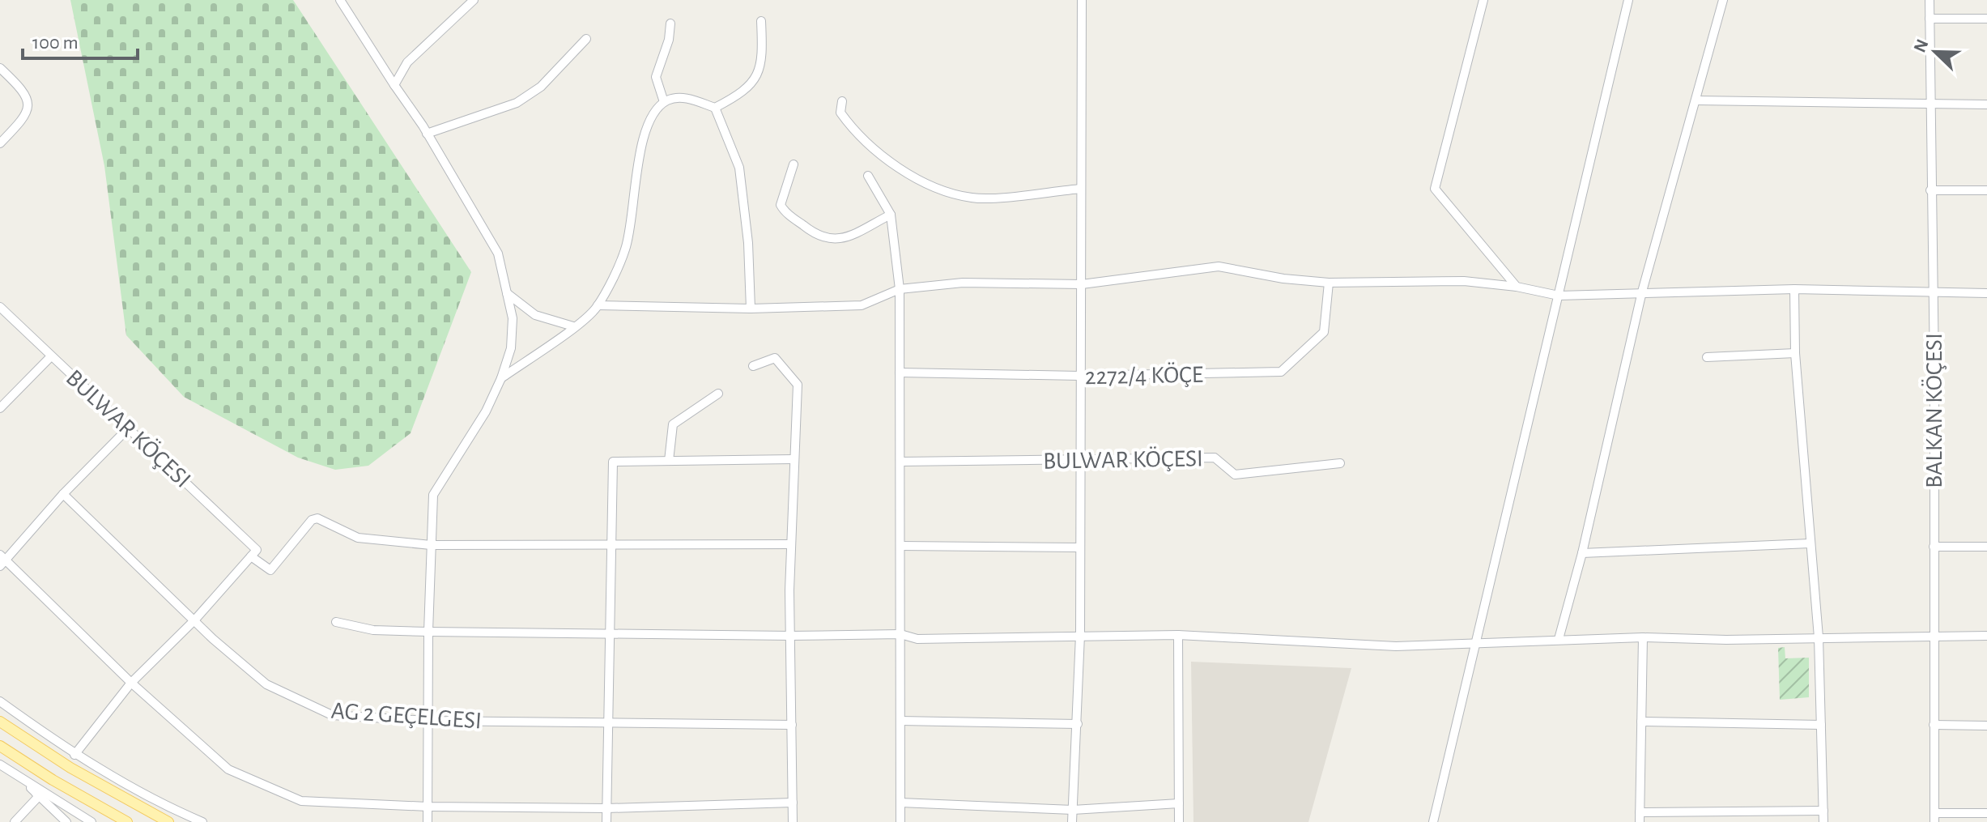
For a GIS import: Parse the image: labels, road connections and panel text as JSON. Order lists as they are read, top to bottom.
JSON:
{
  "streets": {
    "street": [
      "2272/4 KÖÇE",
      "BALKAN KÖÇESI",
      "BULWAR KÖÇESI",
      "AG 2 GEÇELGESI"
    ]
  },
  "scale_bar": "100 m",
  "north": "top left"
}
